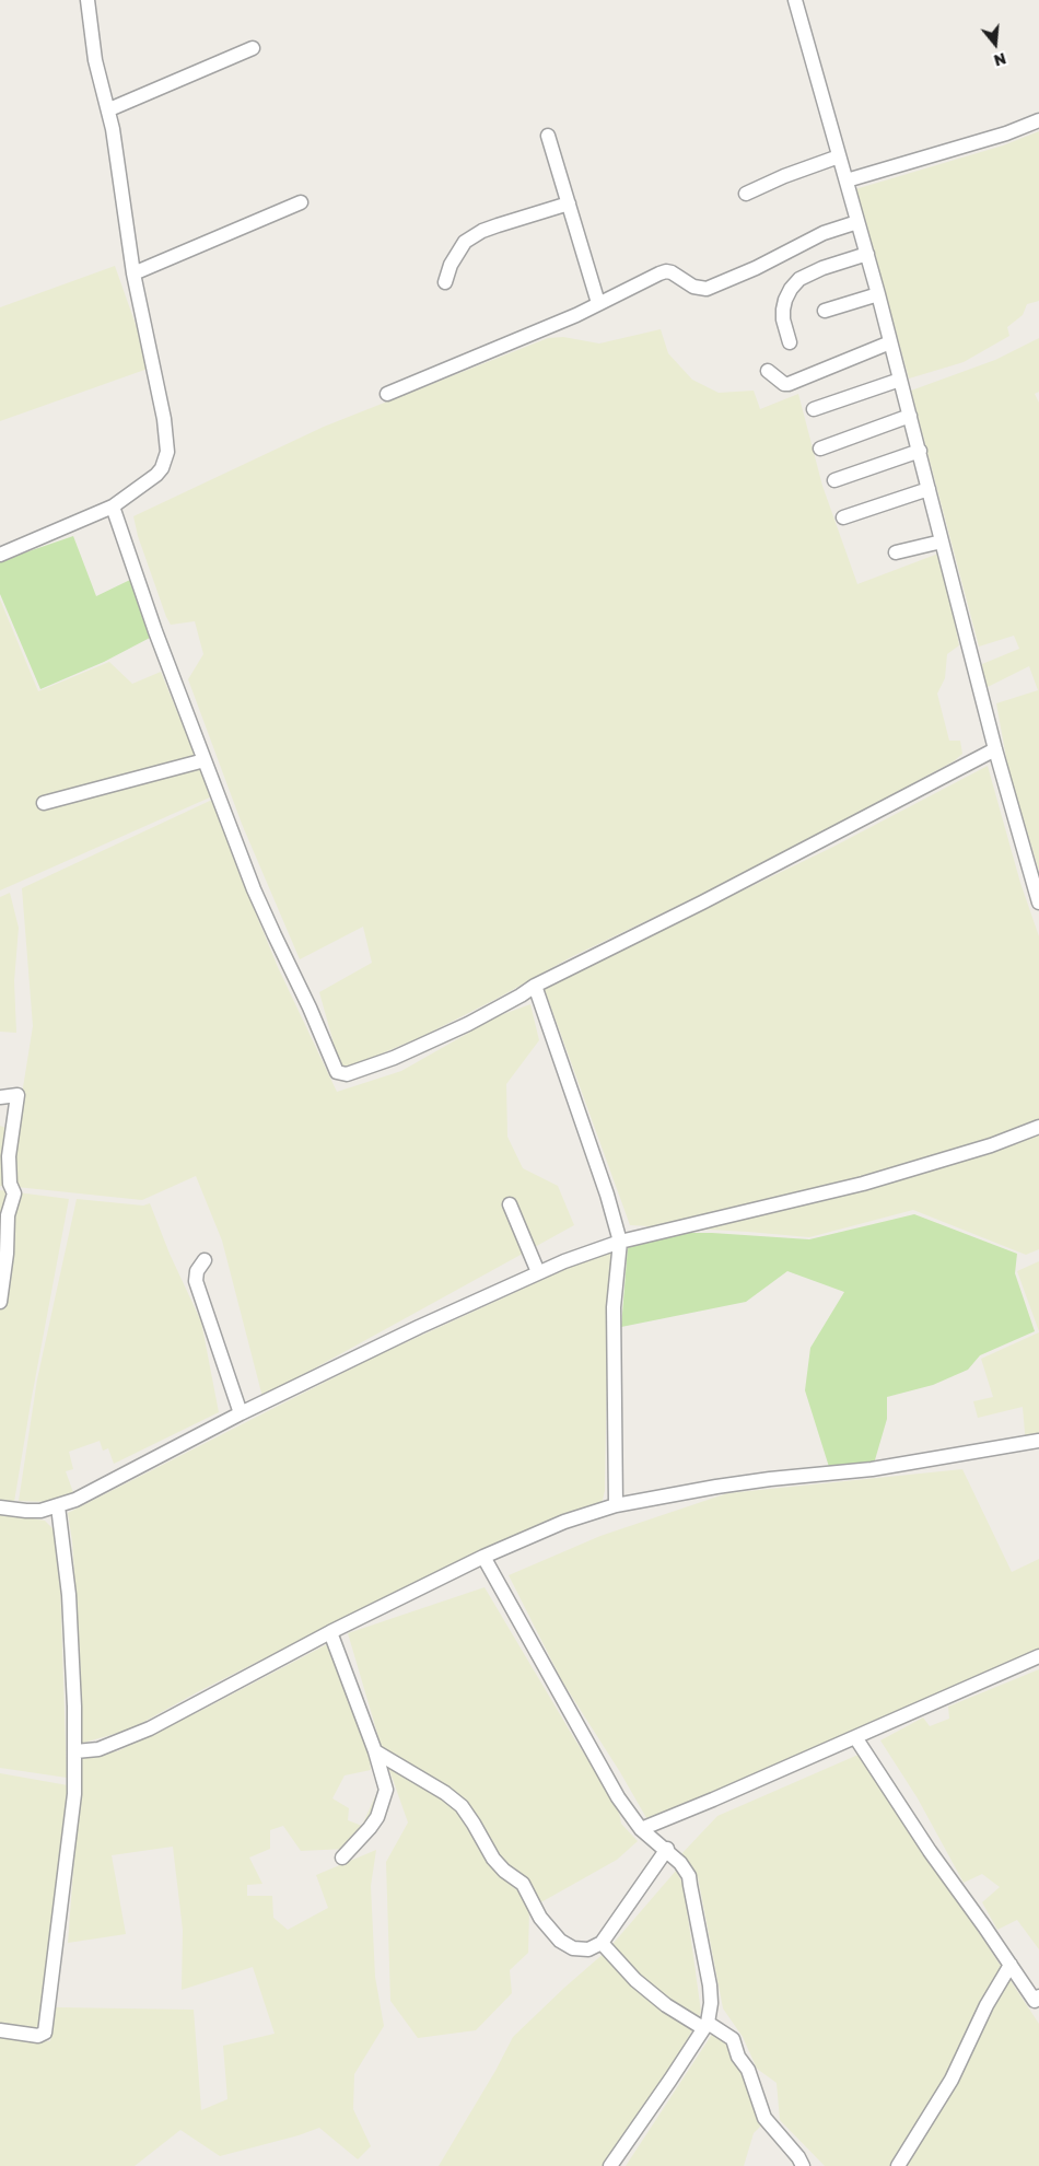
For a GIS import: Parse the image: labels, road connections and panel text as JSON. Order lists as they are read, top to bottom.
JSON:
{
  "north": "bottom"
}
